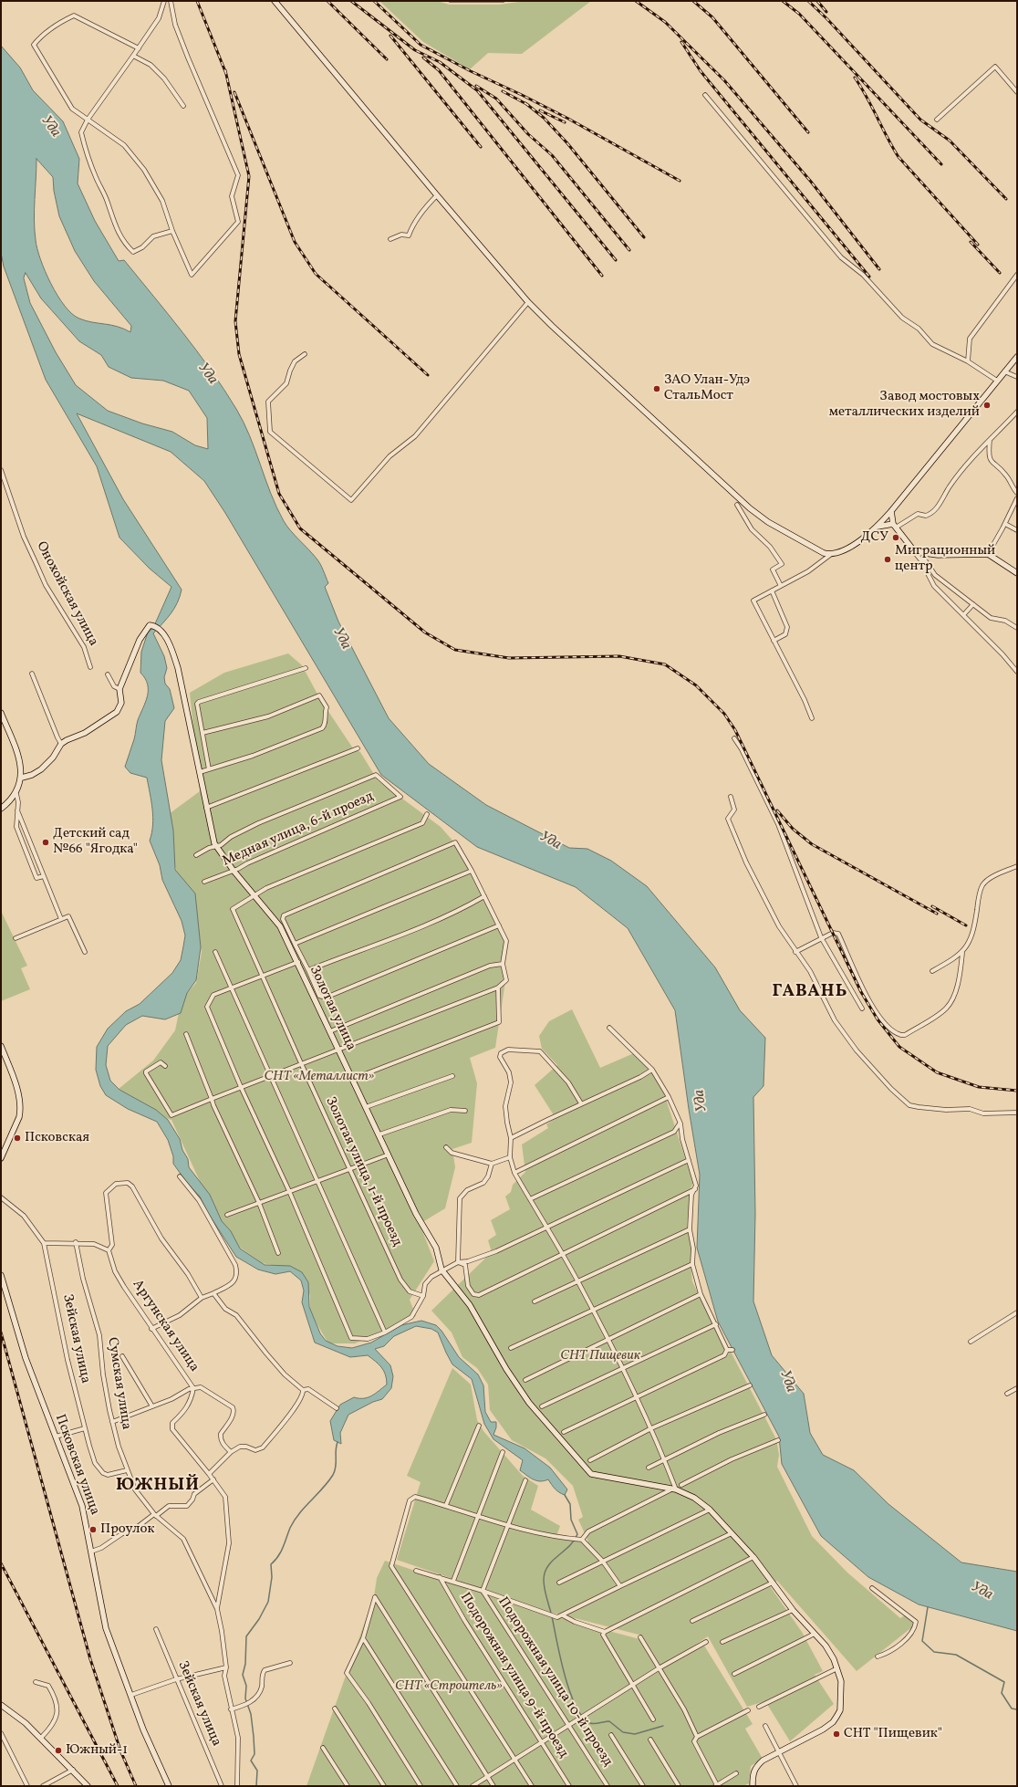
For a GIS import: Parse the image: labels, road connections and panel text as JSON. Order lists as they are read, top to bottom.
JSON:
{
  "streets": {
    "street": [
      "Онохойская улица",
      "Медная улица, 6-й проезд",
      "Золотая улица",
      "Золотая улица, 1-й проезд",
      "Аргунская улица",
      "Зейская улица",
      "Сумская улица",
      "Псковская улица",
      "Подорожная улица 9-й проезд",
      "Подорожная улица 10-й проезд"
    ]
  },
  "crossings": [
    ["Медная улица, 6-й проезд", "Золотая улица"],
    ["Золотая улица", "Золотая улица, 1-й проезд"],
    ["Аргунская улица", "Сумская улица"],
    ["Зейская улица", "Сумская улица"]
  ],
  "districts": ["ГАВАНЬ", "ЮЖНЫЙ"],
  "water": ["Уда"],
  "parks": ["СНТ «Металлист»", "СНТ Пищевик", "СНТ «Строитель»"],
  "places": [
    "ЗАО Улан-Удэ СтальМост",
    "Завод мостовых металлических изделий",
    "ДСУ",
    "Миграционный центр",
    "Детский сад №66 \"Ягодка\"",
    "Псковская",
    "Проулок",
    "СНТ \"Пищевик\"",
    "Южный-1"
  ]
}
